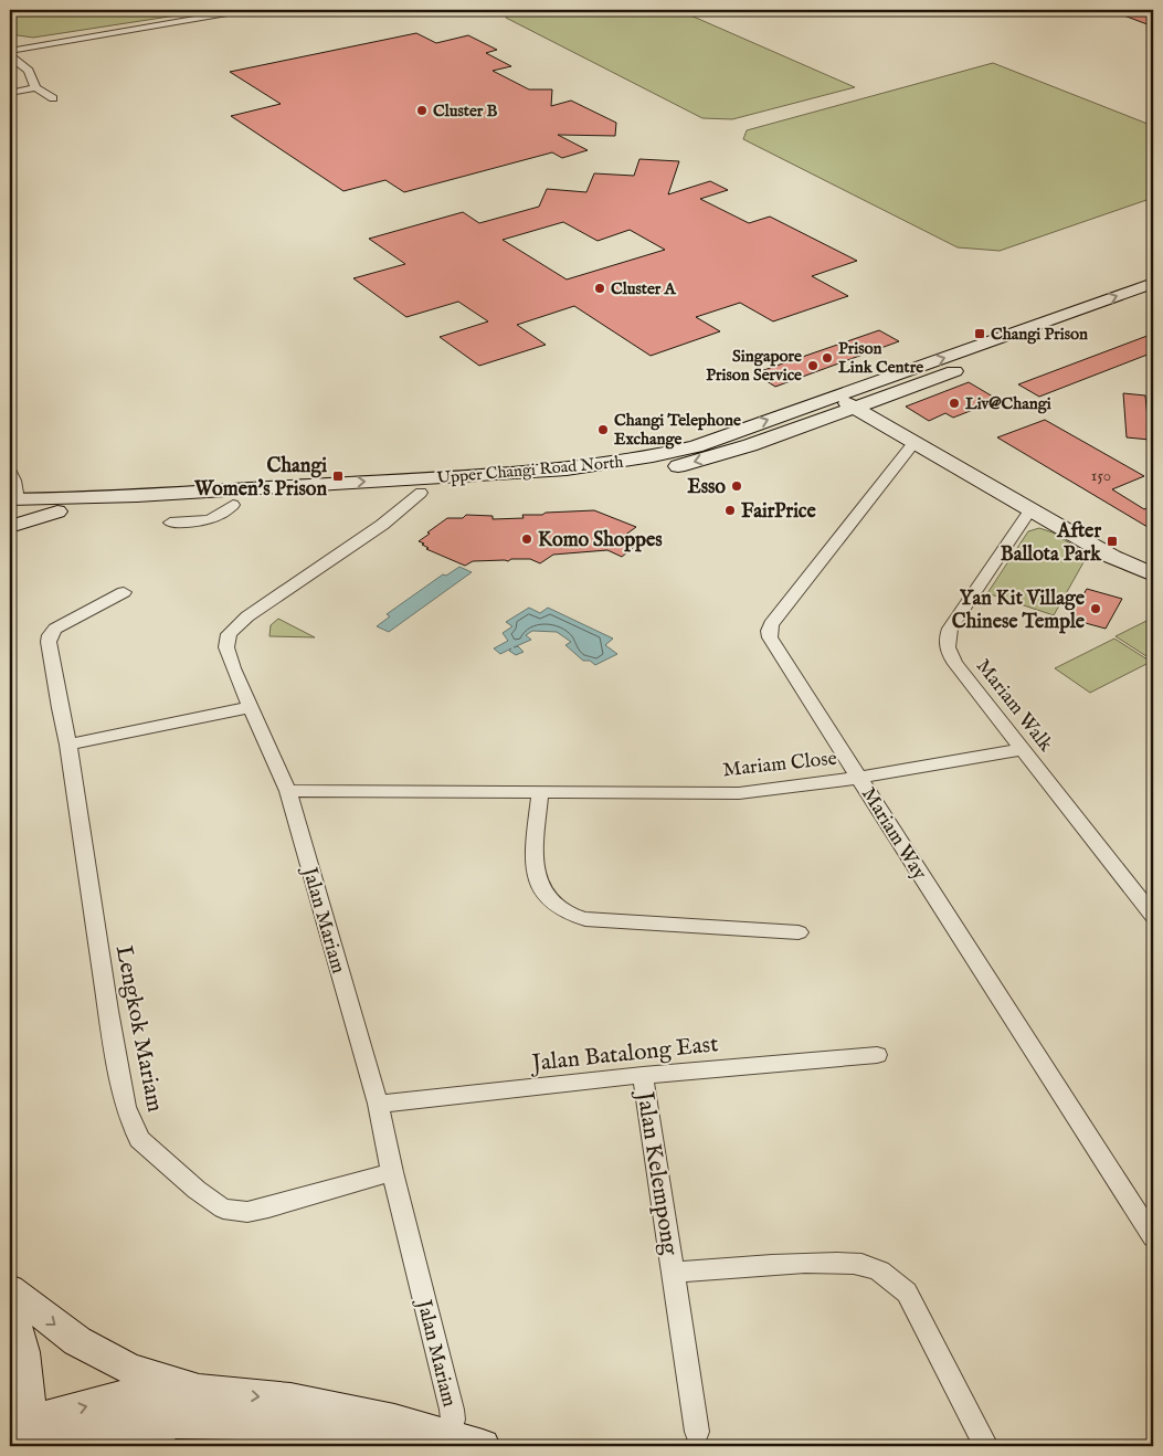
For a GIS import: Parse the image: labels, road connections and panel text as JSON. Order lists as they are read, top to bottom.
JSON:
{
  "streets": {
    "street": [
      "Upper Changi Road North",
      "Mariam Walk",
      "Mariam Close",
      "Mariam Way",
      "Jalan Mariam",
      "Lengkok Mariam",
      "Jalan Batalong East",
      "Jalan Kelempong"
    ]
  },
  "crossings": [
    ["Upper Changi Road North", "Jalan Mariam"],
    ["Mariam Walk", "Mariam Close"],
    ["Mariam Close", "Mariam Way"],
    ["Mariam Close", "Jalan Mariam"],
    ["Jalan Mariam", "Lengkok Mariam"],
    ["Jalan Mariam", "Jalan Batalong East"],
    ["Jalan Batalong East", "Jalan Kelempong"]
  ],
  "places": {
    "other": [
      "Cluster B",
      "Cluster A",
      "Prison Link Centre",
      "Singapore Prison Service",
      "Liv@Changi",
      "Changi Telephone Exchange",
      "Esso",
      "FairPrice",
      "Komo Shoppes",
      "Yan Kit Village Chinese Temple"
    ],
    "transit": ["Changi Prison", "Changi Women's Prison", "After Ballota Park"]
  },
  "house_numbers": ["150"]
}
